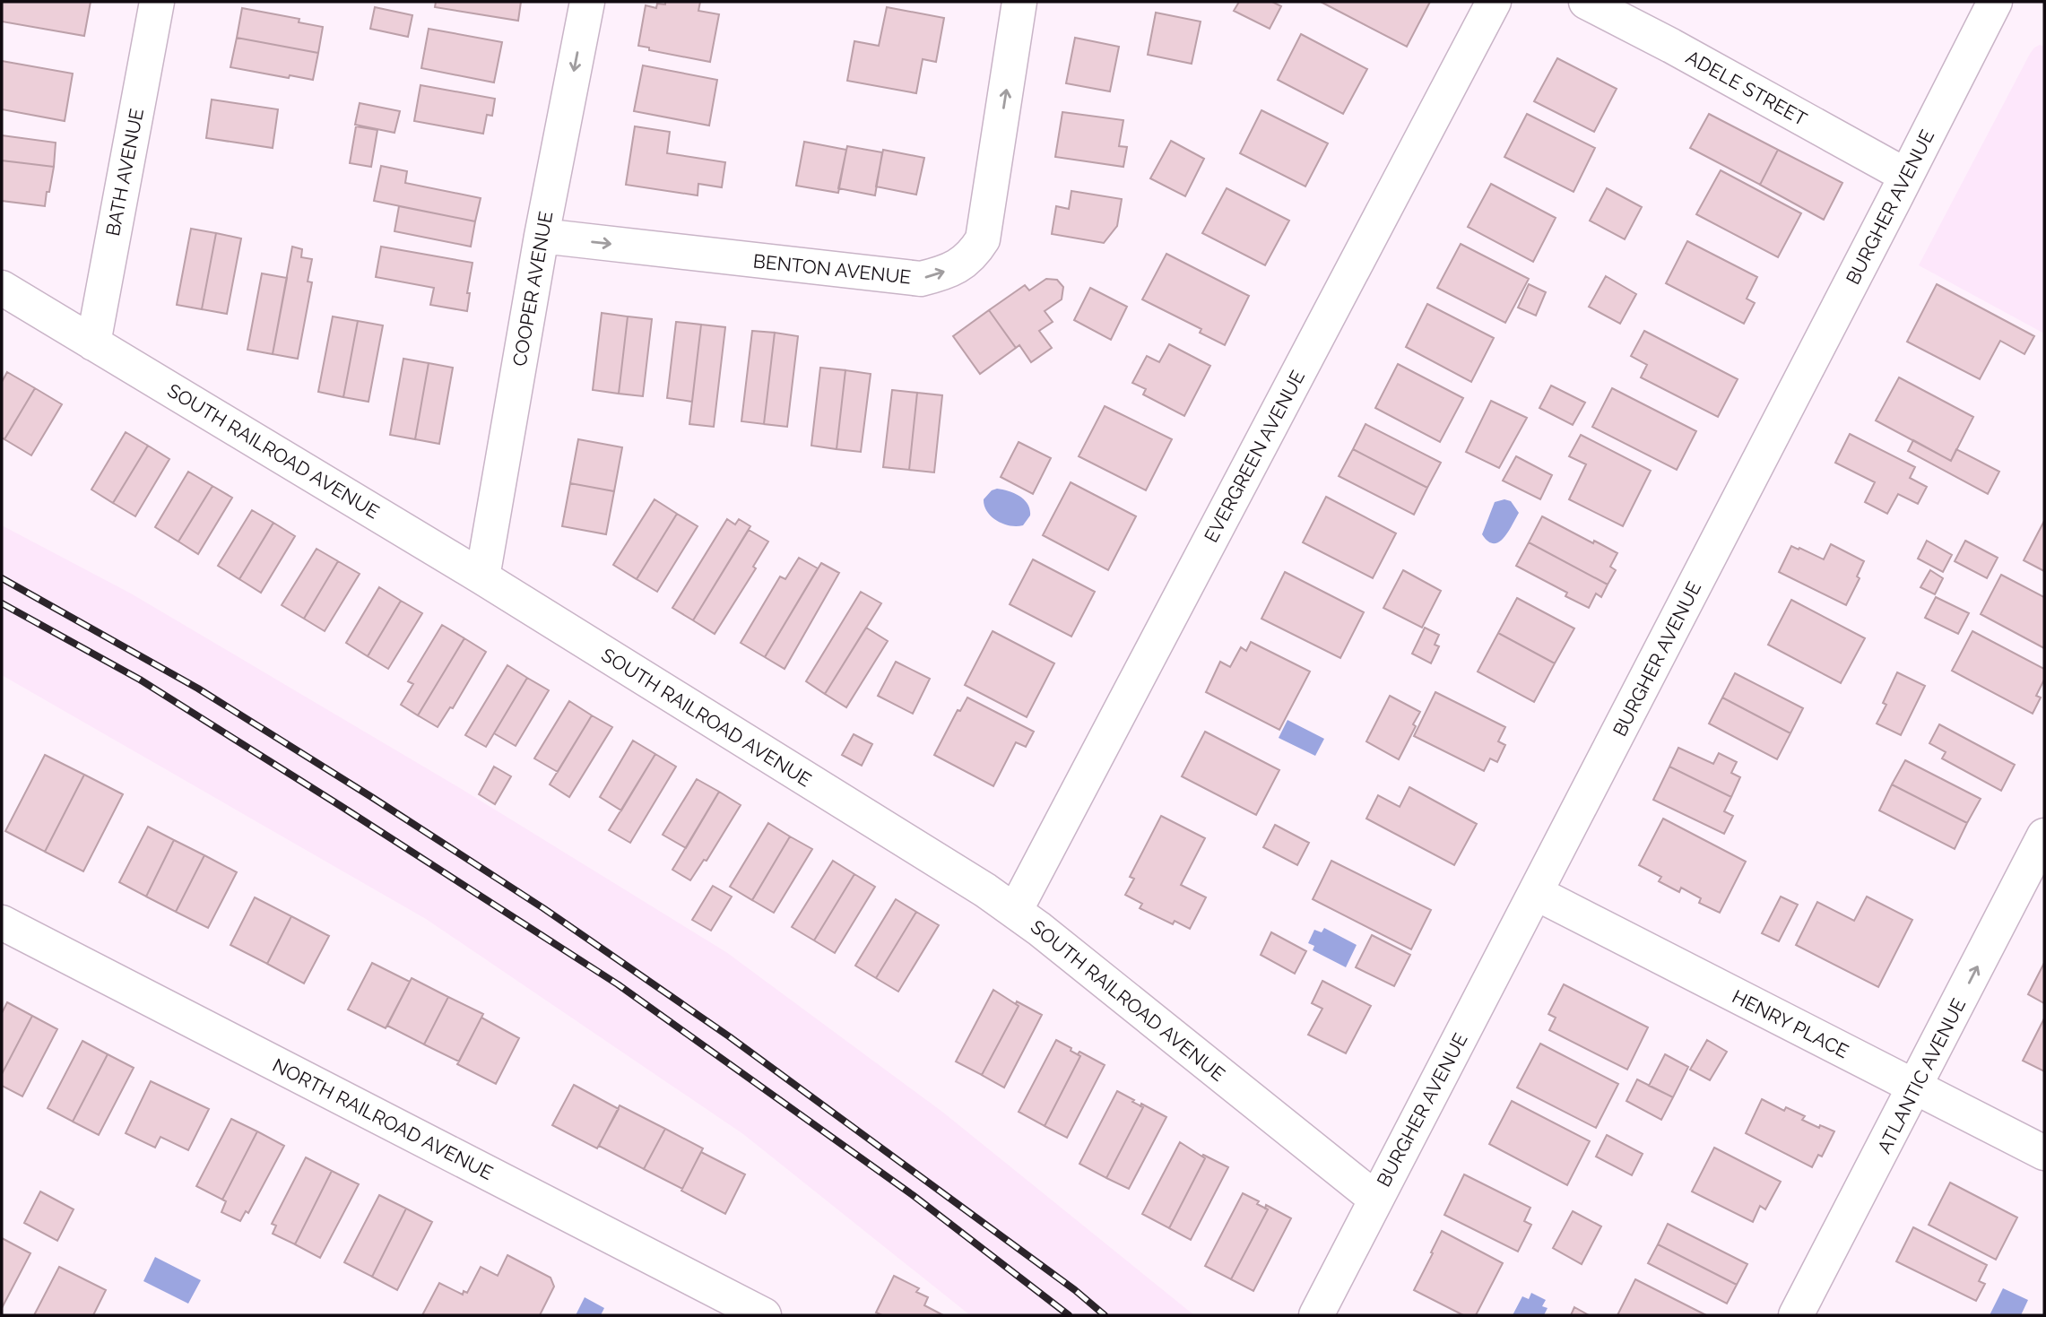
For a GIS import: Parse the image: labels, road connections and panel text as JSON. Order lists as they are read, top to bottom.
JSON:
{
  "streets": {
    "street": [
      "ADELE STREET",
      "BATH AVENUE",
      "BURGHER AVENUE",
      "BENTON AVENUE",
      "COOPER AVENUE",
      "SOUTH RAILROAD AVENUE",
      "EVERGREEN AVENUE",
      "HENRY PLACE",
      "ATLANTIC AVENUE",
      "NORTH RAILROAD AVENUE"
    ]
  },
  "crossings": [
    ["ADELE STREET", "BURGHER AVENUE"],
    ["BATH AVENUE", "SOUTH RAILROAD AVENUE"],
    ["BURGHER AVENUE", "SOUTH RAILROAD AVENUE"],
    ["BURGHER AVENUE", "HENRY PLACE"],
    ["BENTON AVENUE", "COOPER AVENUE"],
    ["COOPER AVENUE", "SOUTH RAILROAD AVENUE"],
    ["SOUTH RAILROAD AVENUE", "EVERGREEN AVENUE"],
    ["HENRY PLACE", "ATLANTIC AVENUE"]
  ],
  "one_way": ["COOPER AVENUE", "ATLANTIC AVENUE"]
}
